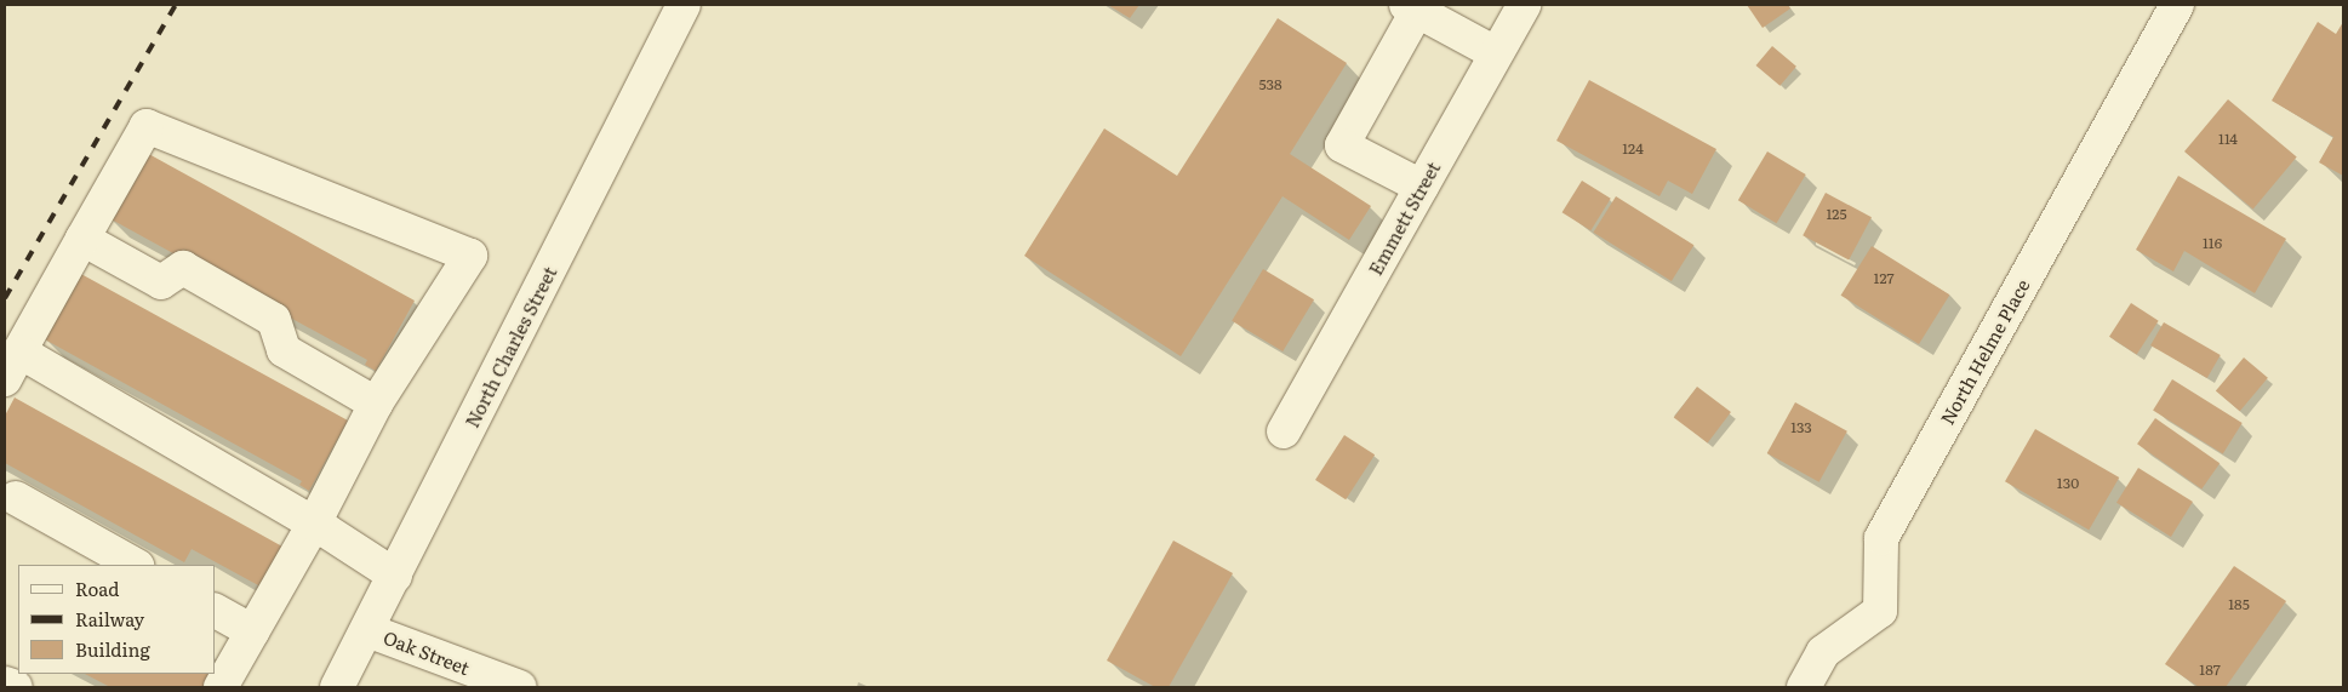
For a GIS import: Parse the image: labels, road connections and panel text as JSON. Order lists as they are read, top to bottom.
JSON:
{
  "streets": {
    "street": [
      "Emmett Street",
      "North Charles Street",
      "North Helme Place",
      "Oak Street"
    ]
  },
  "crossings": [
    ["North Charles Street", "Oak Street"]
  ],
  "house_numbers": [
    "538",
    "114",
    "124",
    "125",
    "116",
    "127",
    "133",
    "130",
    "185",
    "187"
  ],
  "legend": ["Road", "Railway", "Building"]
}
